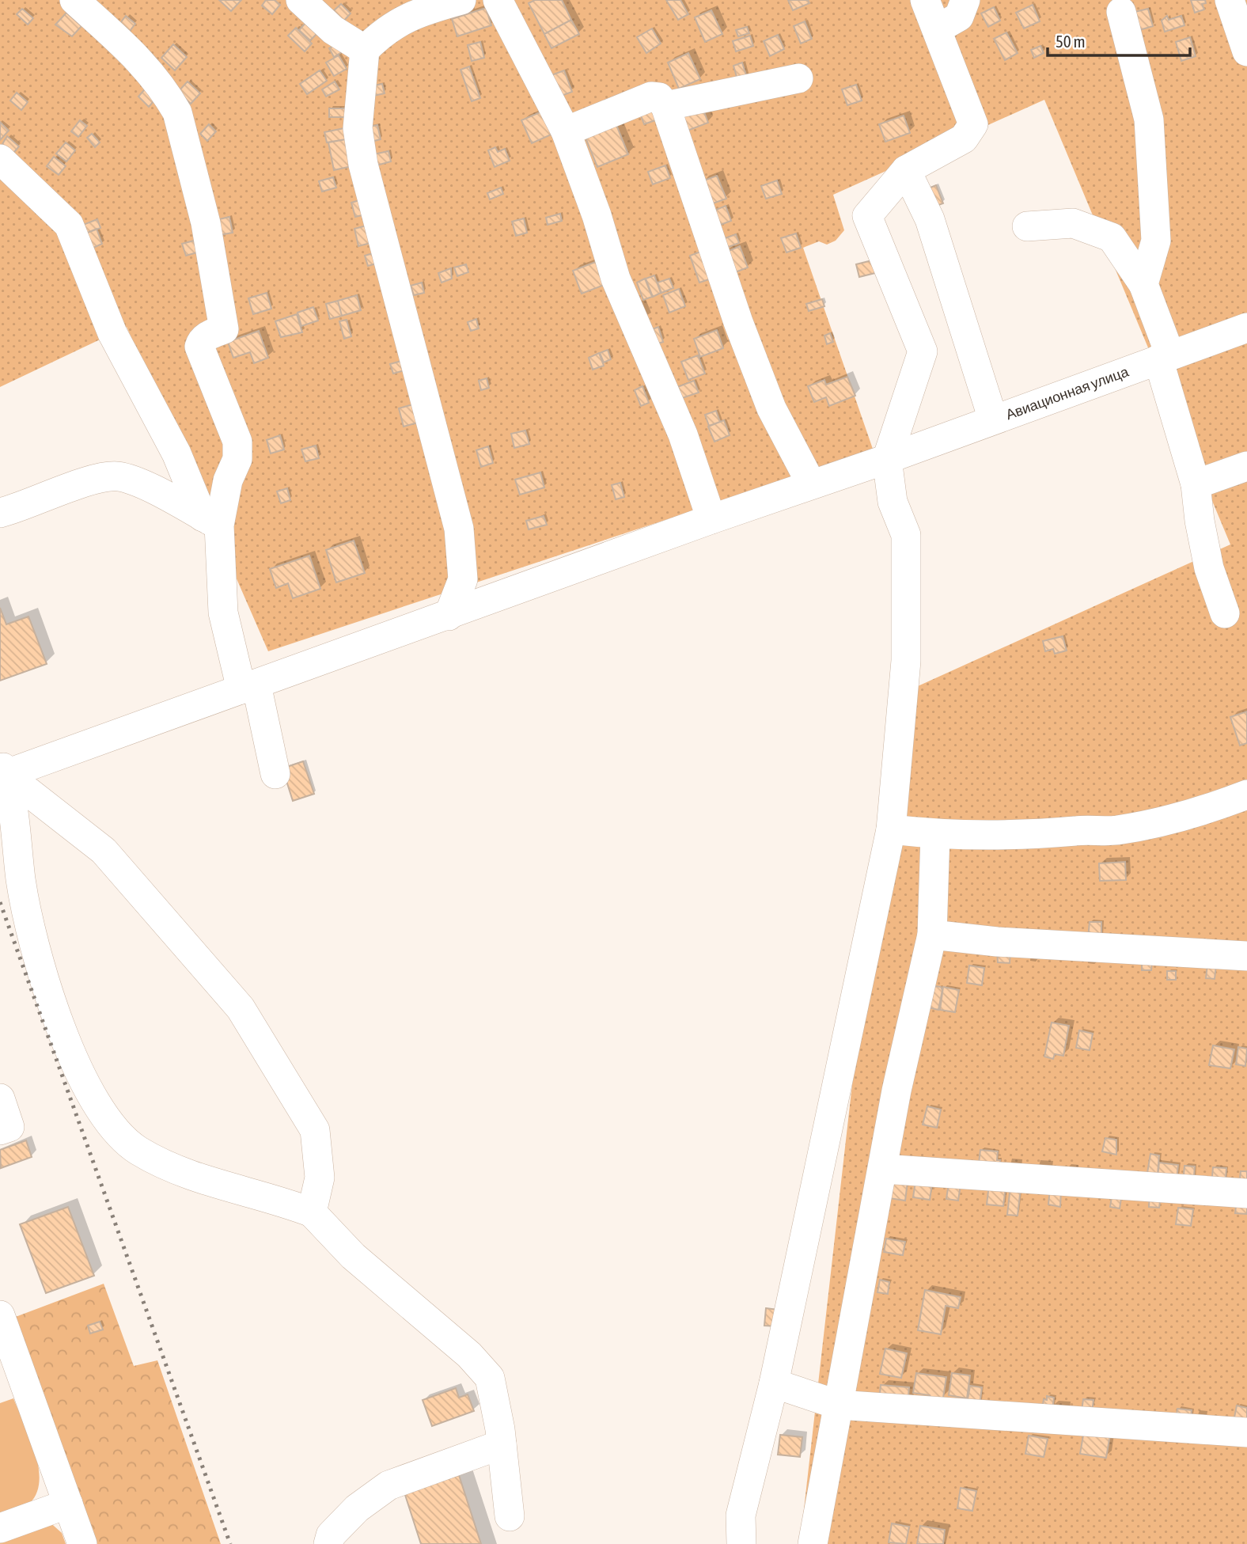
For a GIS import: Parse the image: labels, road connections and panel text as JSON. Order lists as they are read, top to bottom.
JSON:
{
  "streets": {
    "street": ["Авиационная улица"]
  },
  "scale_bar": "50 m"
}
